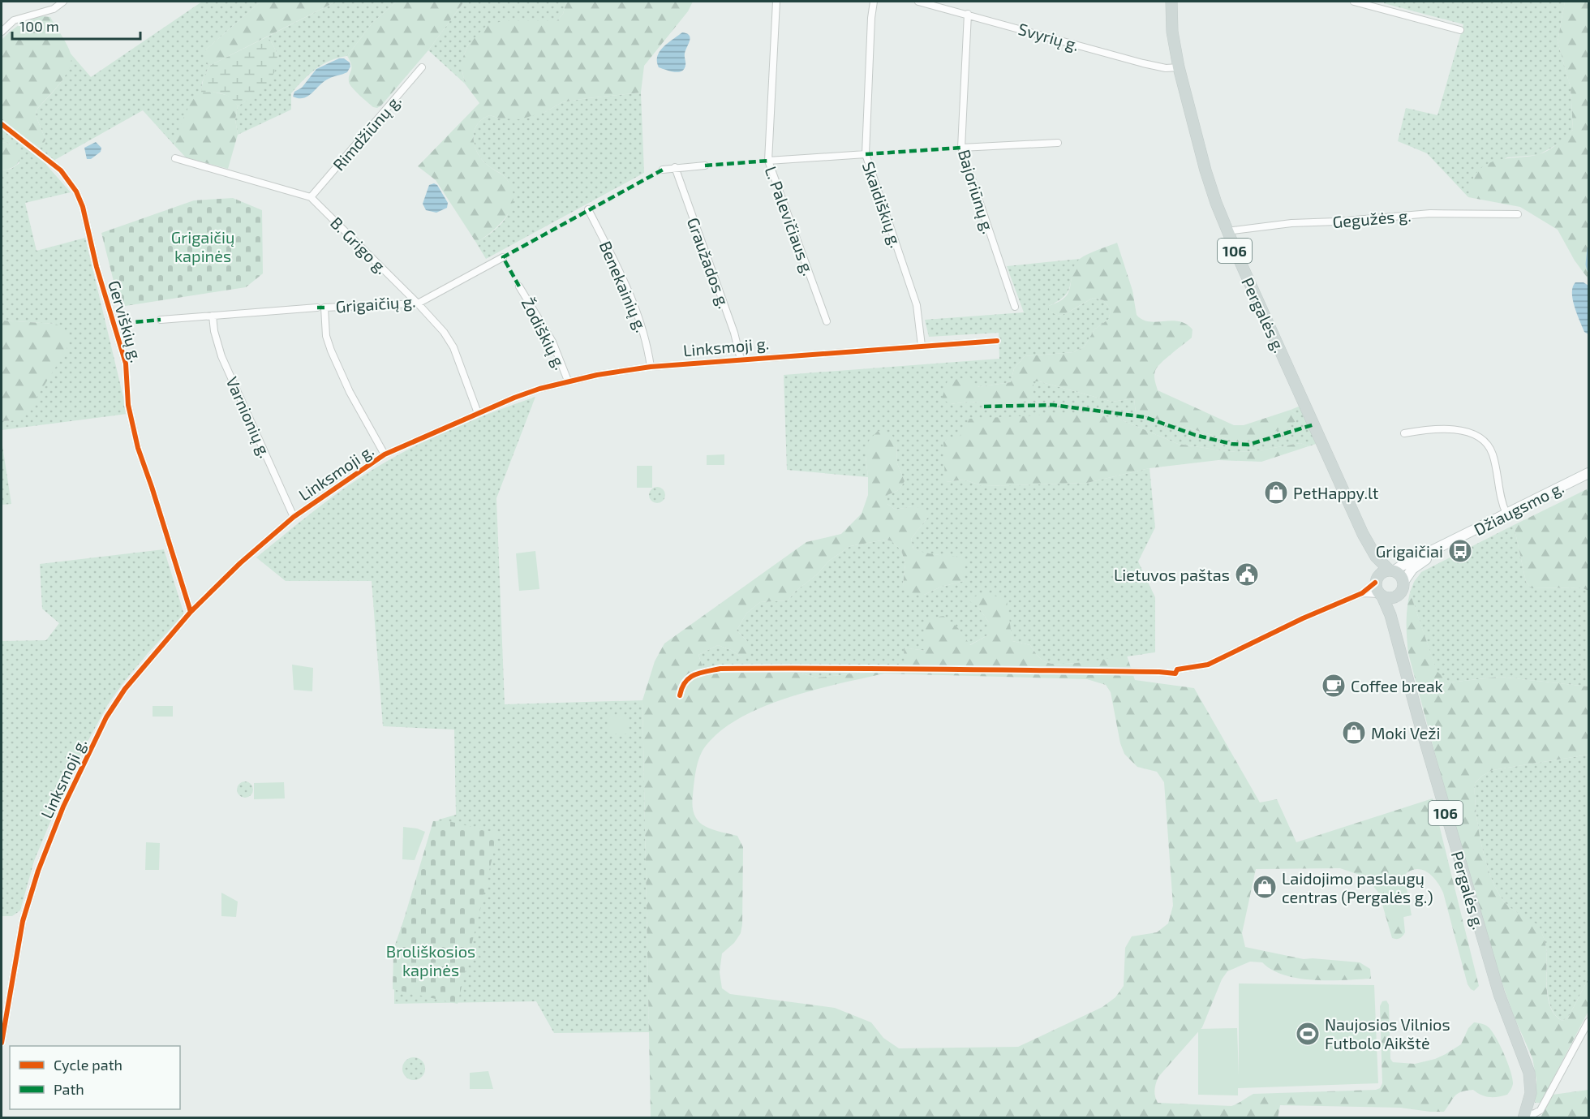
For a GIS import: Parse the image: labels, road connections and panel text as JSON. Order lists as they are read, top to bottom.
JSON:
{
  "streets": {
    "main road": ["106", "Pergalės g."],
    "street": [
      "Svyrių g.",
      "Rimdžiūnų g.",
      "Bajoriūnų g.",
      "Skaidiškių g.",
      "Gegužės g.",
      "L. Palevičiaus g.",
      "B. Grigo g.",
      "Graužados g.",
      "Benekainių g.",
      "Grigaičių g.",
      "Gerviškių g.",
      "Žodiškių g.",
      "Linksmoji g.",
      "Varnionių g.",
      "Džiaugsmo g."
    ]
  },
  "crossings": [
    ["Svyrių g.", "Bajoriūnų g."],
    ["Svyrių g.", "Pergalės g."],
    ["Rimdžiūnų g.", "B. Grigo g."],
    ["Skaidiškių g.", "Linksmoji g."],
    ["Gegužės g.", "Pergalės g."],
    ["B. Grigo g.", "Grigaičių g."],
    ["B. Grigo g.", "Linksmoji g."],
    ["Graužados g.", "Linksmoji g."],
    ["Benekainių g.", "Linksmoji g."],
    ["Grigaičių g.", "Varnionių g."],
    ["Pergalės g.", "Džiaugsmo g."],
    ["Gerviškių g.", "Linksmoji g."],
    ["Žodiškių g.", "Linksmoji g."],
    ["Linksmoji g.", "Varnionių g."]
  ],
  "parks": ["Grigaičių kapinės", "Broliškosios kapinės"],
  "places": {
    "shop": ["PetHappy.lt", "Moki Veži", "Laidojimo paslaugų centras (Pergalės g.)"],
    "bus stop": ["Grigaičiai"],
    "public building": ["Lietuvos paštas"],
    "cafe": ["Coffee break"],
    "sports": ["Naujosios Vilnios Futbolo Aikštė"]
  },
  "legend": ["Cycle path", "Path"],
  "scale_bar": "100 m"
}
